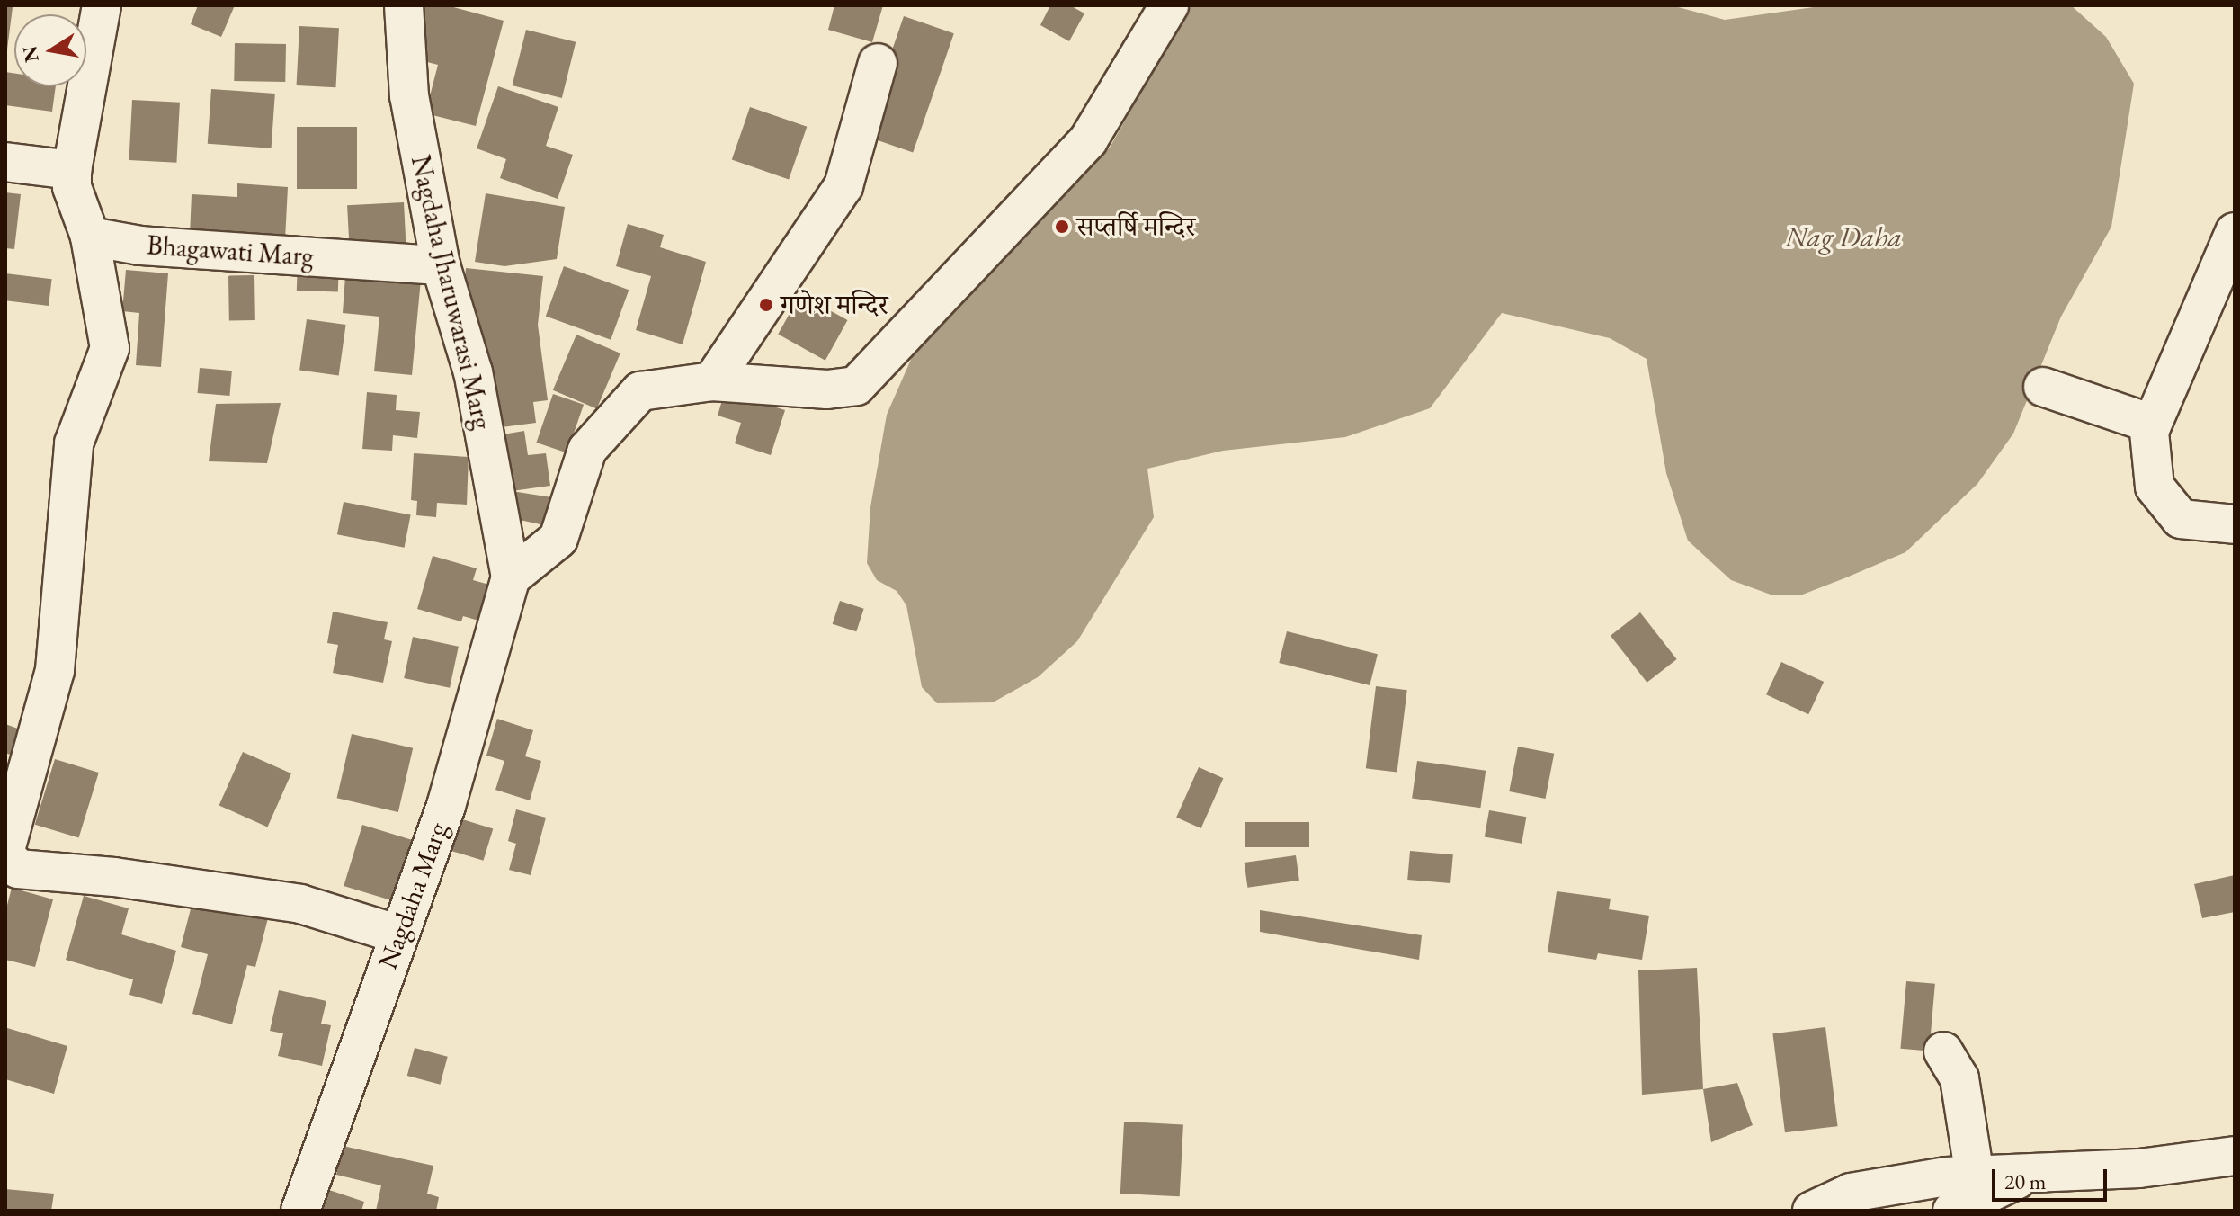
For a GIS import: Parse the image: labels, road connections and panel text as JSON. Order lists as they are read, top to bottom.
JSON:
{
  "streets": {
    "street": ["Bhagawati Marg", "Nagdaha Jharuwarasi Marg", "Nagdaha Marg"]
  },
  "crossings": [
    ["Bhagawati Marg", "Nagdaha Jharuwarasi Marg"],
    ["Nagdaha Jharuwarasi Marg", "Nagdaha Marg"]
  ],
  "water": ["Nag Daha"],
  "places": ["सप्तर्षि मन्दिर", "गणेश मन्दिर"],
  "scale_bar": "20 m",
  "north": "left"
}
